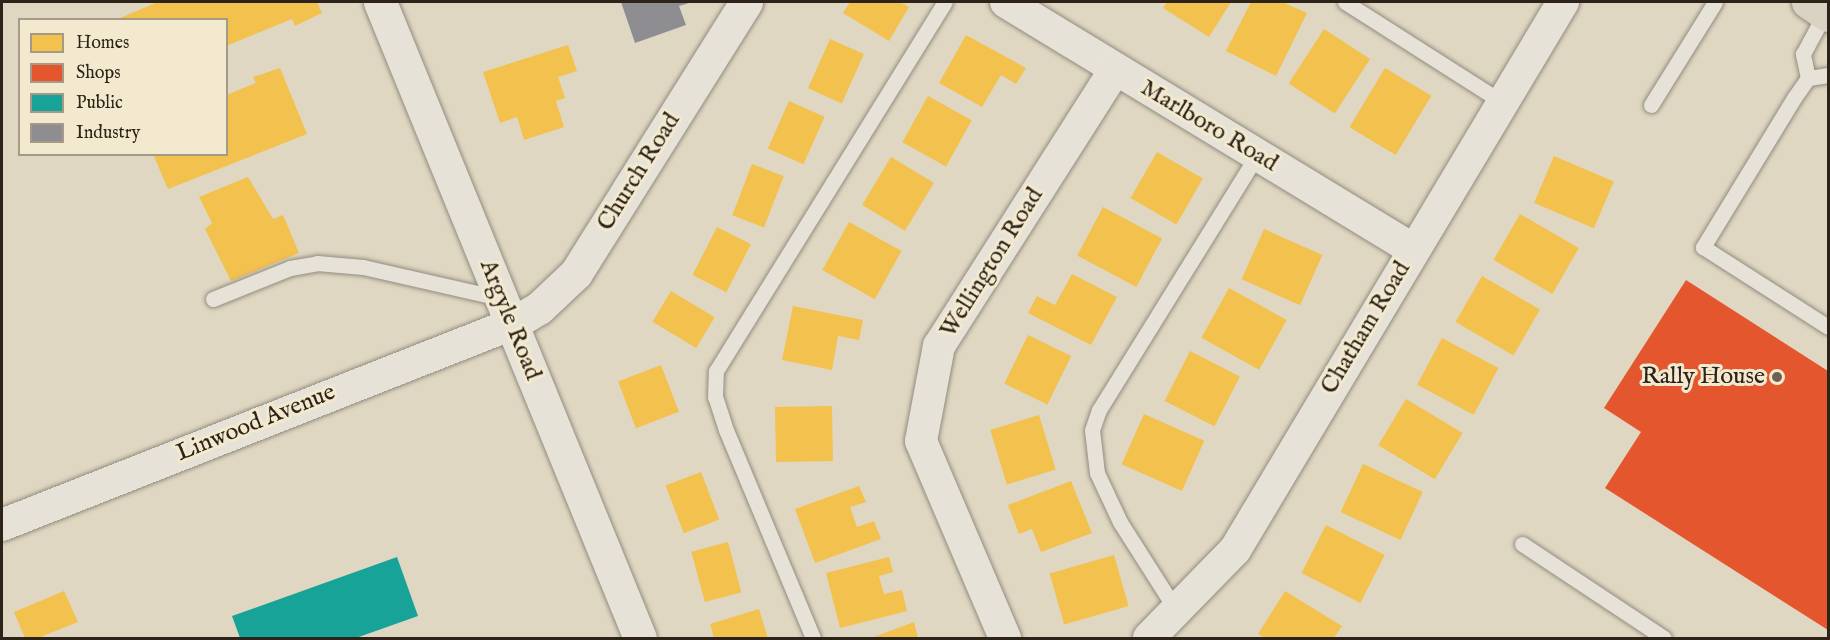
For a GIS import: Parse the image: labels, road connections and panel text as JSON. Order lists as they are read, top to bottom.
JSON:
{
  "streets": {
    "street": [
      "Marlboro Road",
      "Church Road",
      "Wellington Road",
      "Argyle Road",
      "Chatham Road",
      "Linwood Avenue"
    ]
  },
  "crossings": [
    ["Marlboro Road", "Wellington Road"],
    ["Marlboro Road", "Chatham Road"],
    ["Church Road", "Argyle Road"],
    ["Church Road", "Linwood Avenue"],
    ["Argyle Road", "Linwood Avenue"]
  ],
  "places": ["Rally House"],
  "legend": [
    "Homes",
    "Shops",
    "Public",
    "Industry"
  ]
}
